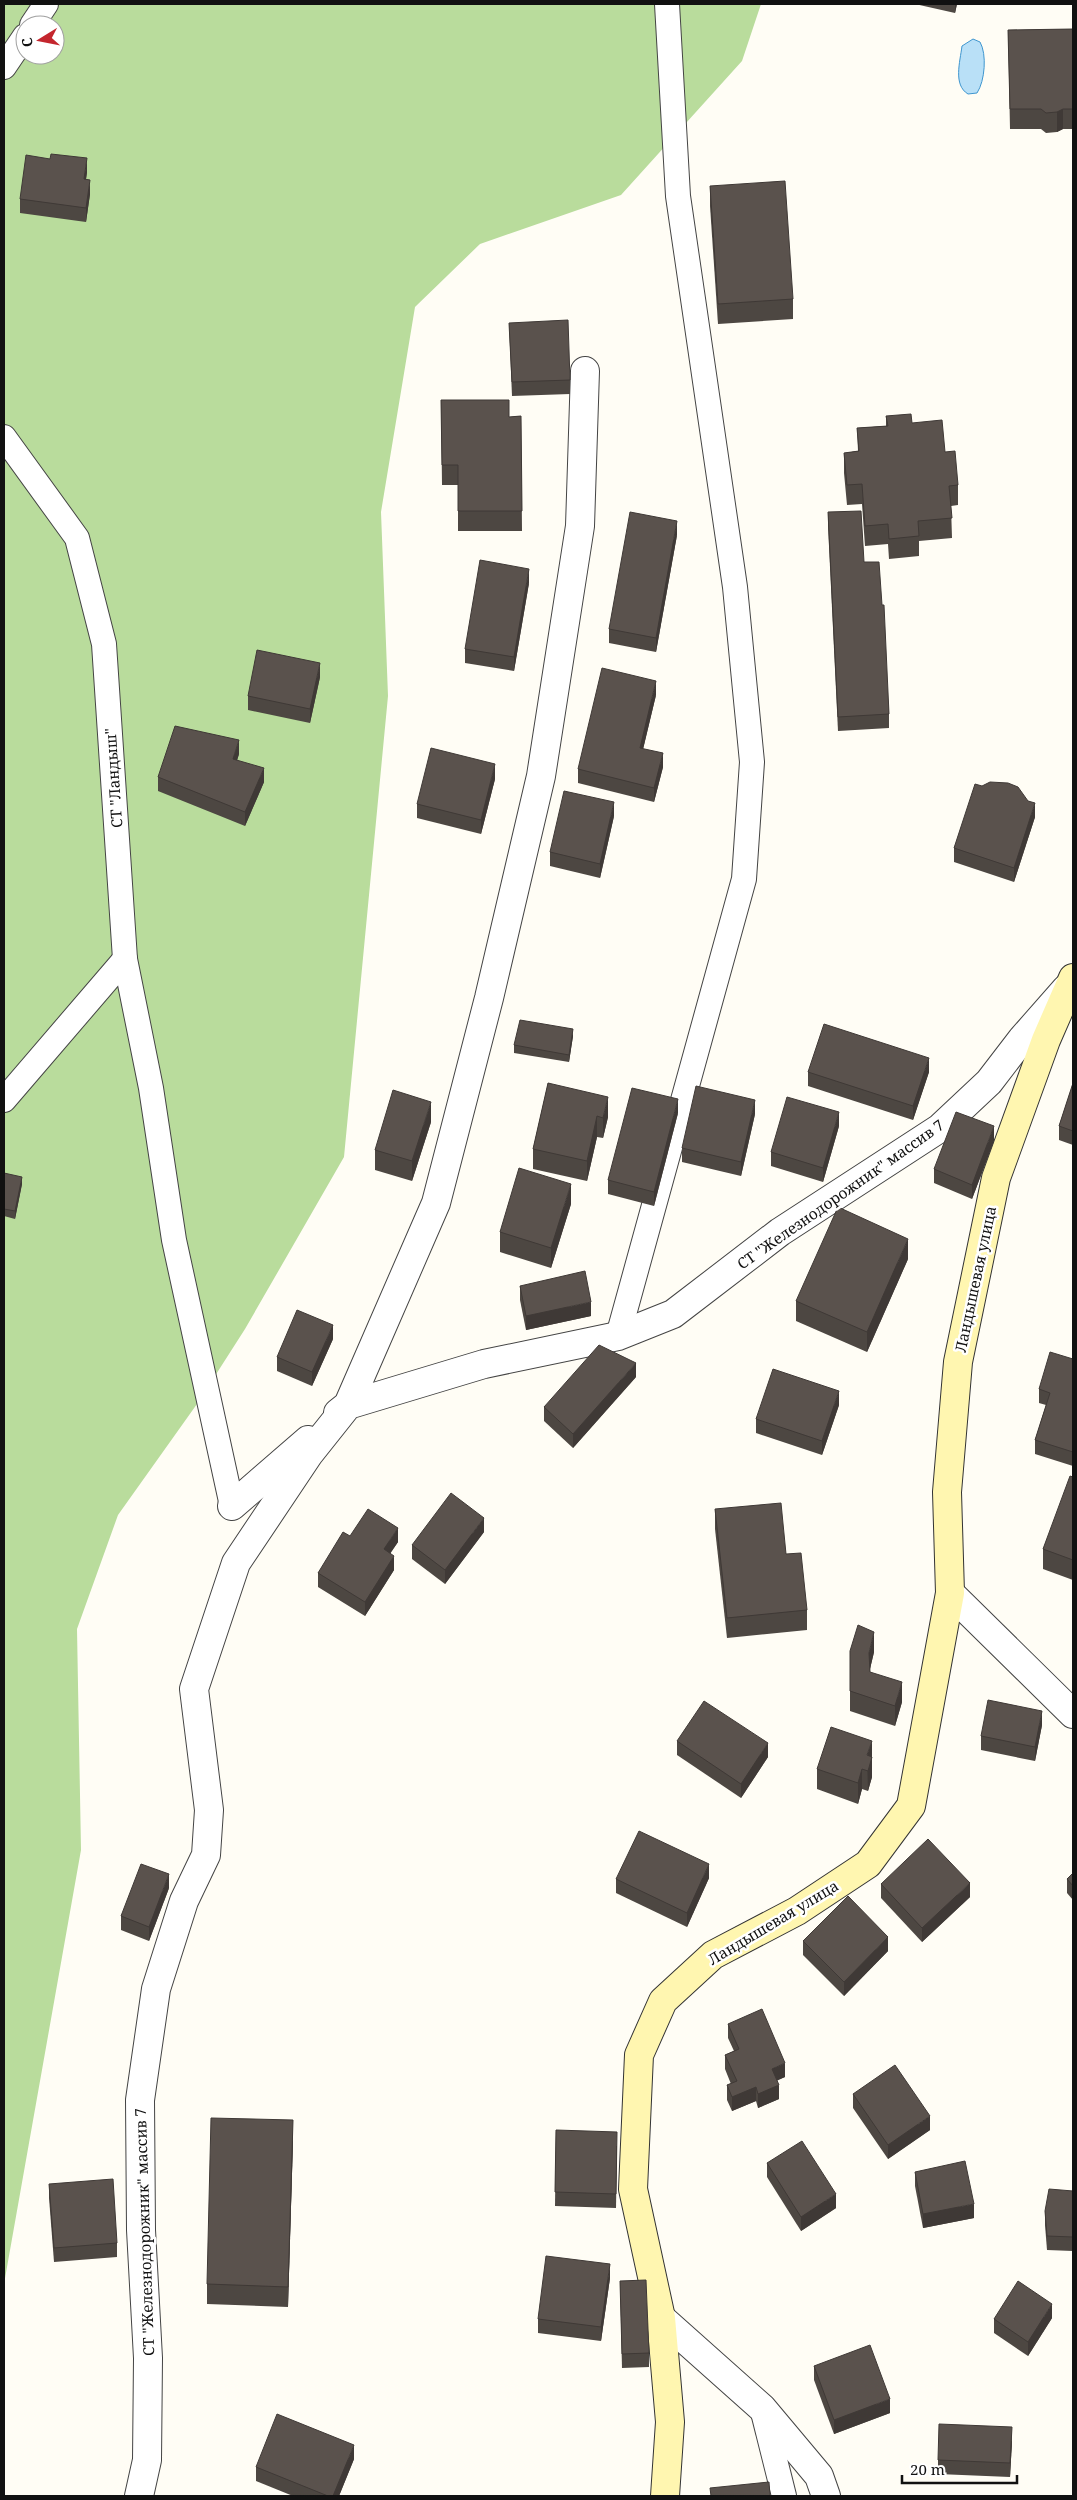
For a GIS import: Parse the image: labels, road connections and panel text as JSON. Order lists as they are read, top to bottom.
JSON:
{
  "streets": {
    "street": ["СТ \"Железнодорожник\" массив 7", "Ландышевая улица"],
    "lane": ["СТ \"Ландыш\""]
  },
  "crossings": [
    ["СТ \"Железнодорожник\" массив 7", "Ландышевая улица"]
  ],
  "scale_bar": "20 m",
  "north": "left"
}
